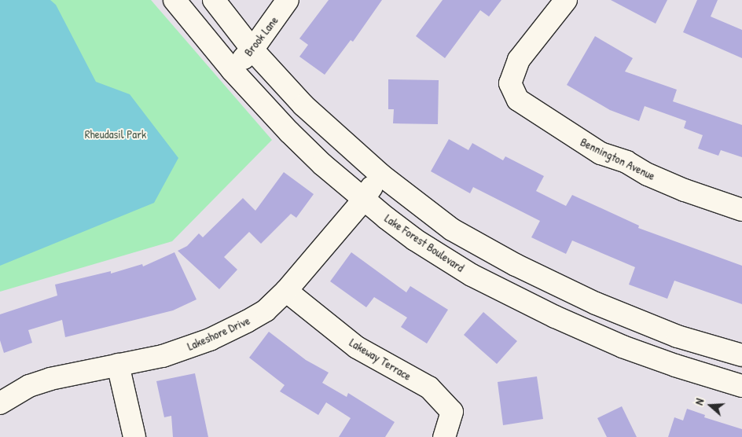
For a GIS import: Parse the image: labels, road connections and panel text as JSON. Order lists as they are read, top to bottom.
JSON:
{
  "streets": {
    "street": [
      "Brook Lane",
      "Bennington Avenue",
      "Lake Forest Boulevard",
      "Lakeshore Drive",
      "Lakeway Terrace"
    ]
  },
  "crossings": [
    ["Brook Lane", "Lake Forest Boulevard"],
    ["Lake Forest Boulevard", "Lakeshore Drive"],
    ["Lakeshore Drive", "Lakeway Terrace"]
  ],
  "parks": ["Rheudasil Park"],
  "north": "left"
}
